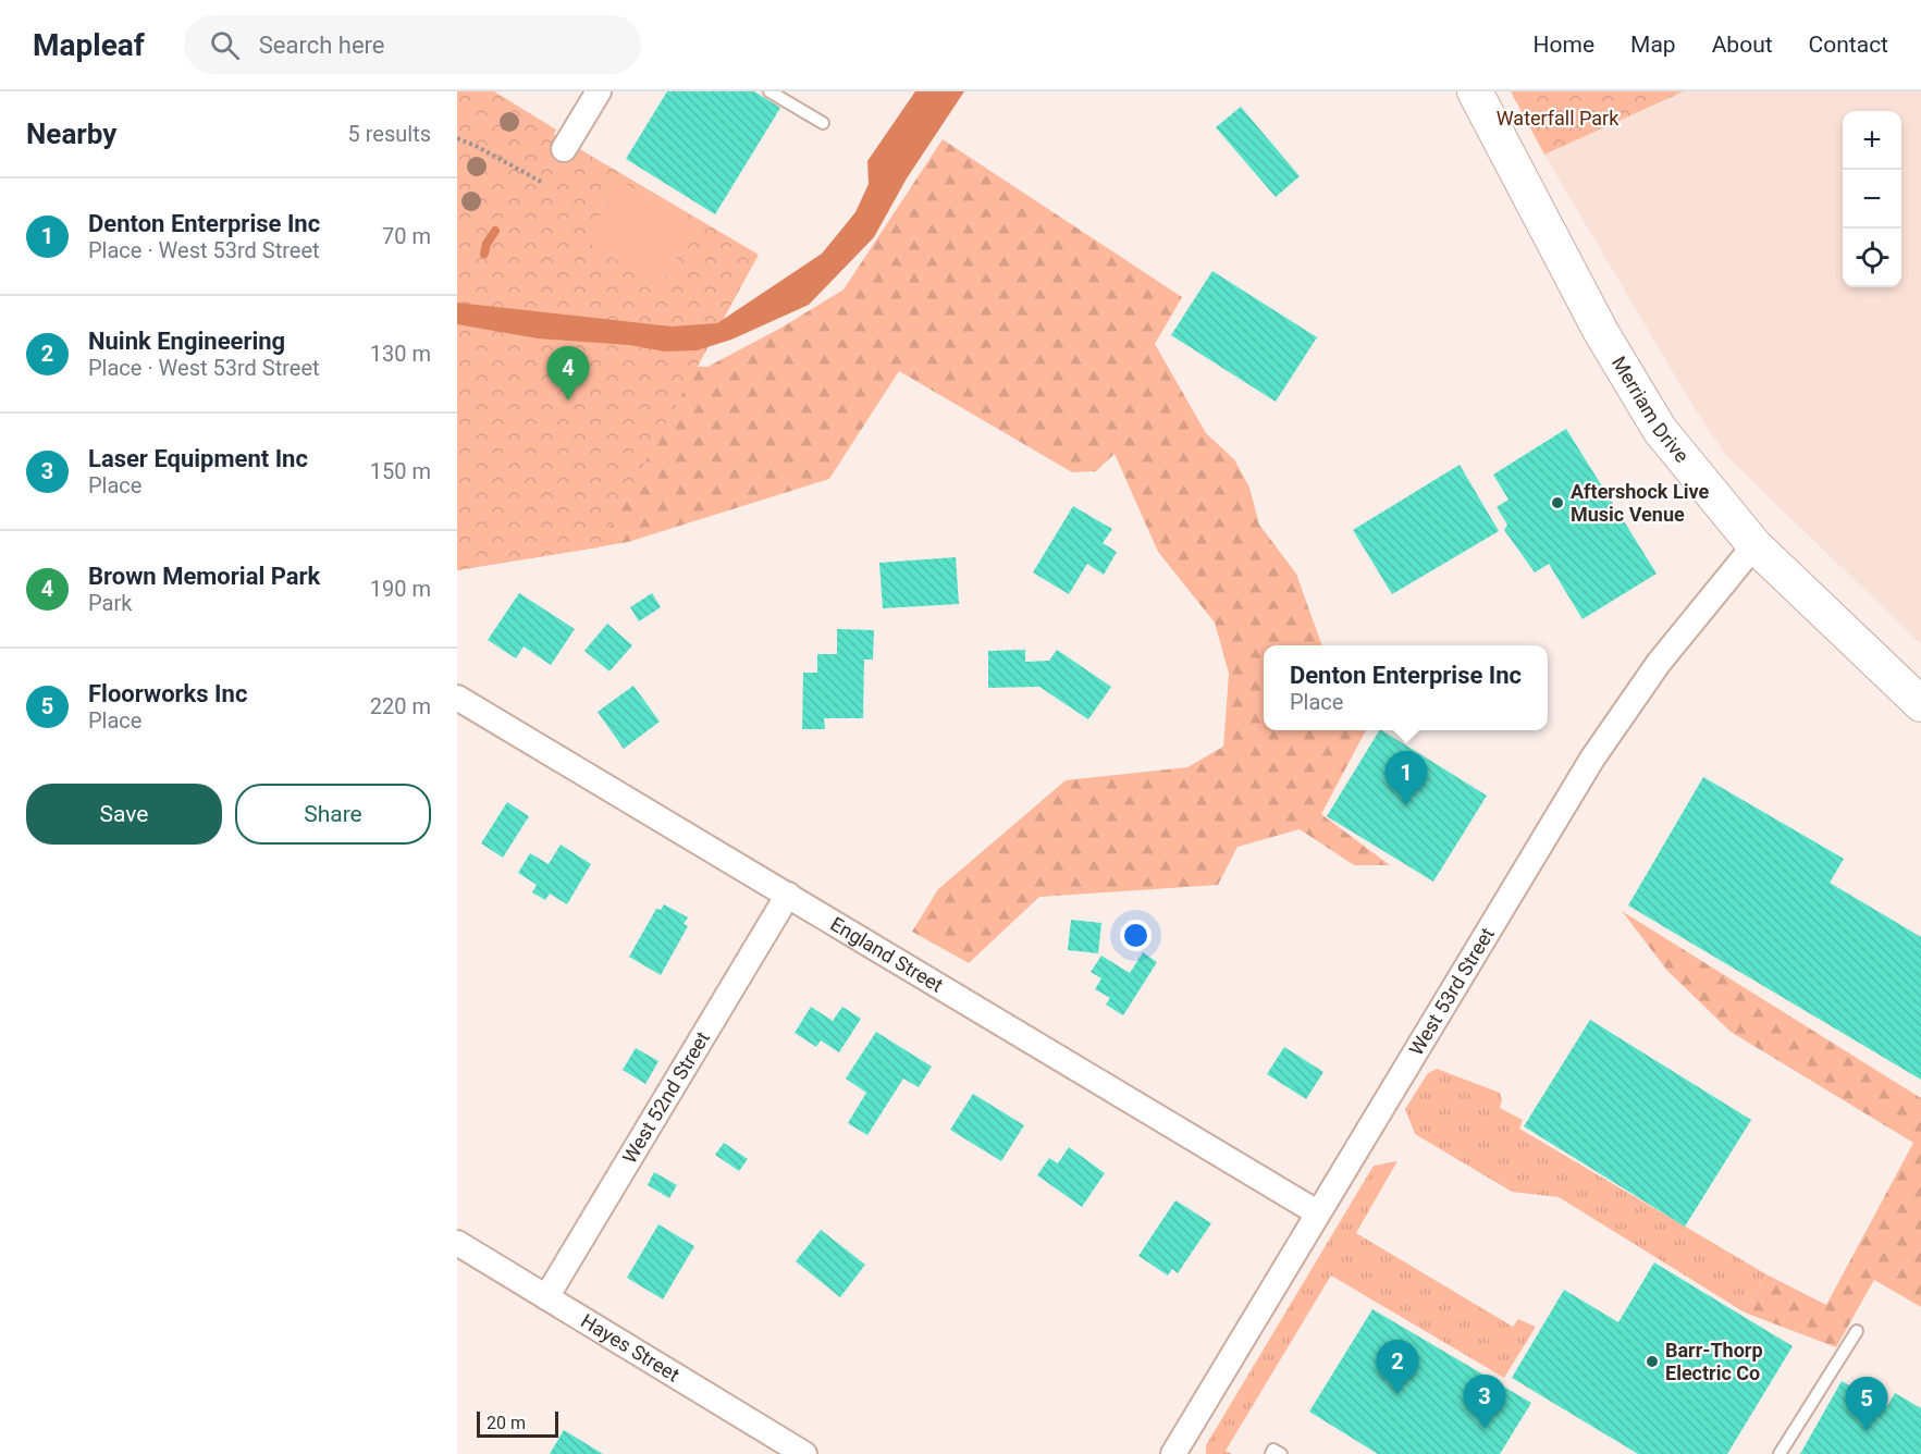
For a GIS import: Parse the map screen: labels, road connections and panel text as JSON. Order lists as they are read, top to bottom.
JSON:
{
  "streets": {
    "main road": ["Merriam Drive"],
    "street": [
      "England Street",
      "West 53rd Street",
      "West 52nd Street",
      "Hayes Street"
    ]
  },
  "crossings": [
    ["Merriam Drive", "West 53rd Street"],
    ["England Street", "West 53rd Street"],
    ["England Street", "West 52nd Street"],
    ["West 52nd Street", "Hayes Street"]
  ],
  "parks": ["Waterfall Park"],
  "places": ["Aftershock Live Music Venue", "Barr-Thorp Electric Co"],
  "scale_bar": "20 m",
  "page": {
    "header": "Mapleaf",
    "search": "Search here",
    "nav": [
      "Home",
      "Map",
      "About",
      "Contact"
    ],
    "heading": ["Nearby", "5 results"],
    "map_buttons": ["+", "−"],
    "list": [
      {
        "mark": "1",
        "name": "Denton Enterprise Inc",
        "note": "Place · West 53rd Street",
        "value": "70 m"
      },
      {
        "mark": "2",
        "name": "Nuink Engineering",
        "note": "Place · West 53rd Street",
        "value": "130 m"
      },
      {
        "mark": "3",
        "name": "Laser Equipment Inc",
        "note": "Place",
        "value": "150 m"
      },
      {
        "mark": "4",
        "name": "Brown Memorial Park",
        "note": "Park",
        "value": "190 m"
      },
      {
        "mark": "5",
        "name": "Floorworks Inc",
        "note": "Place",
        "value": "220 m"
      }
    ],
    "pins": [
      "4",
      "1",
      "2",
      "3",
      "5"
    ],
    "popup": ["Denton Enterprise Inc", "Place"],
    "buttons": ["Save", "Share"],
    "scale": "20 m"
  }
}
